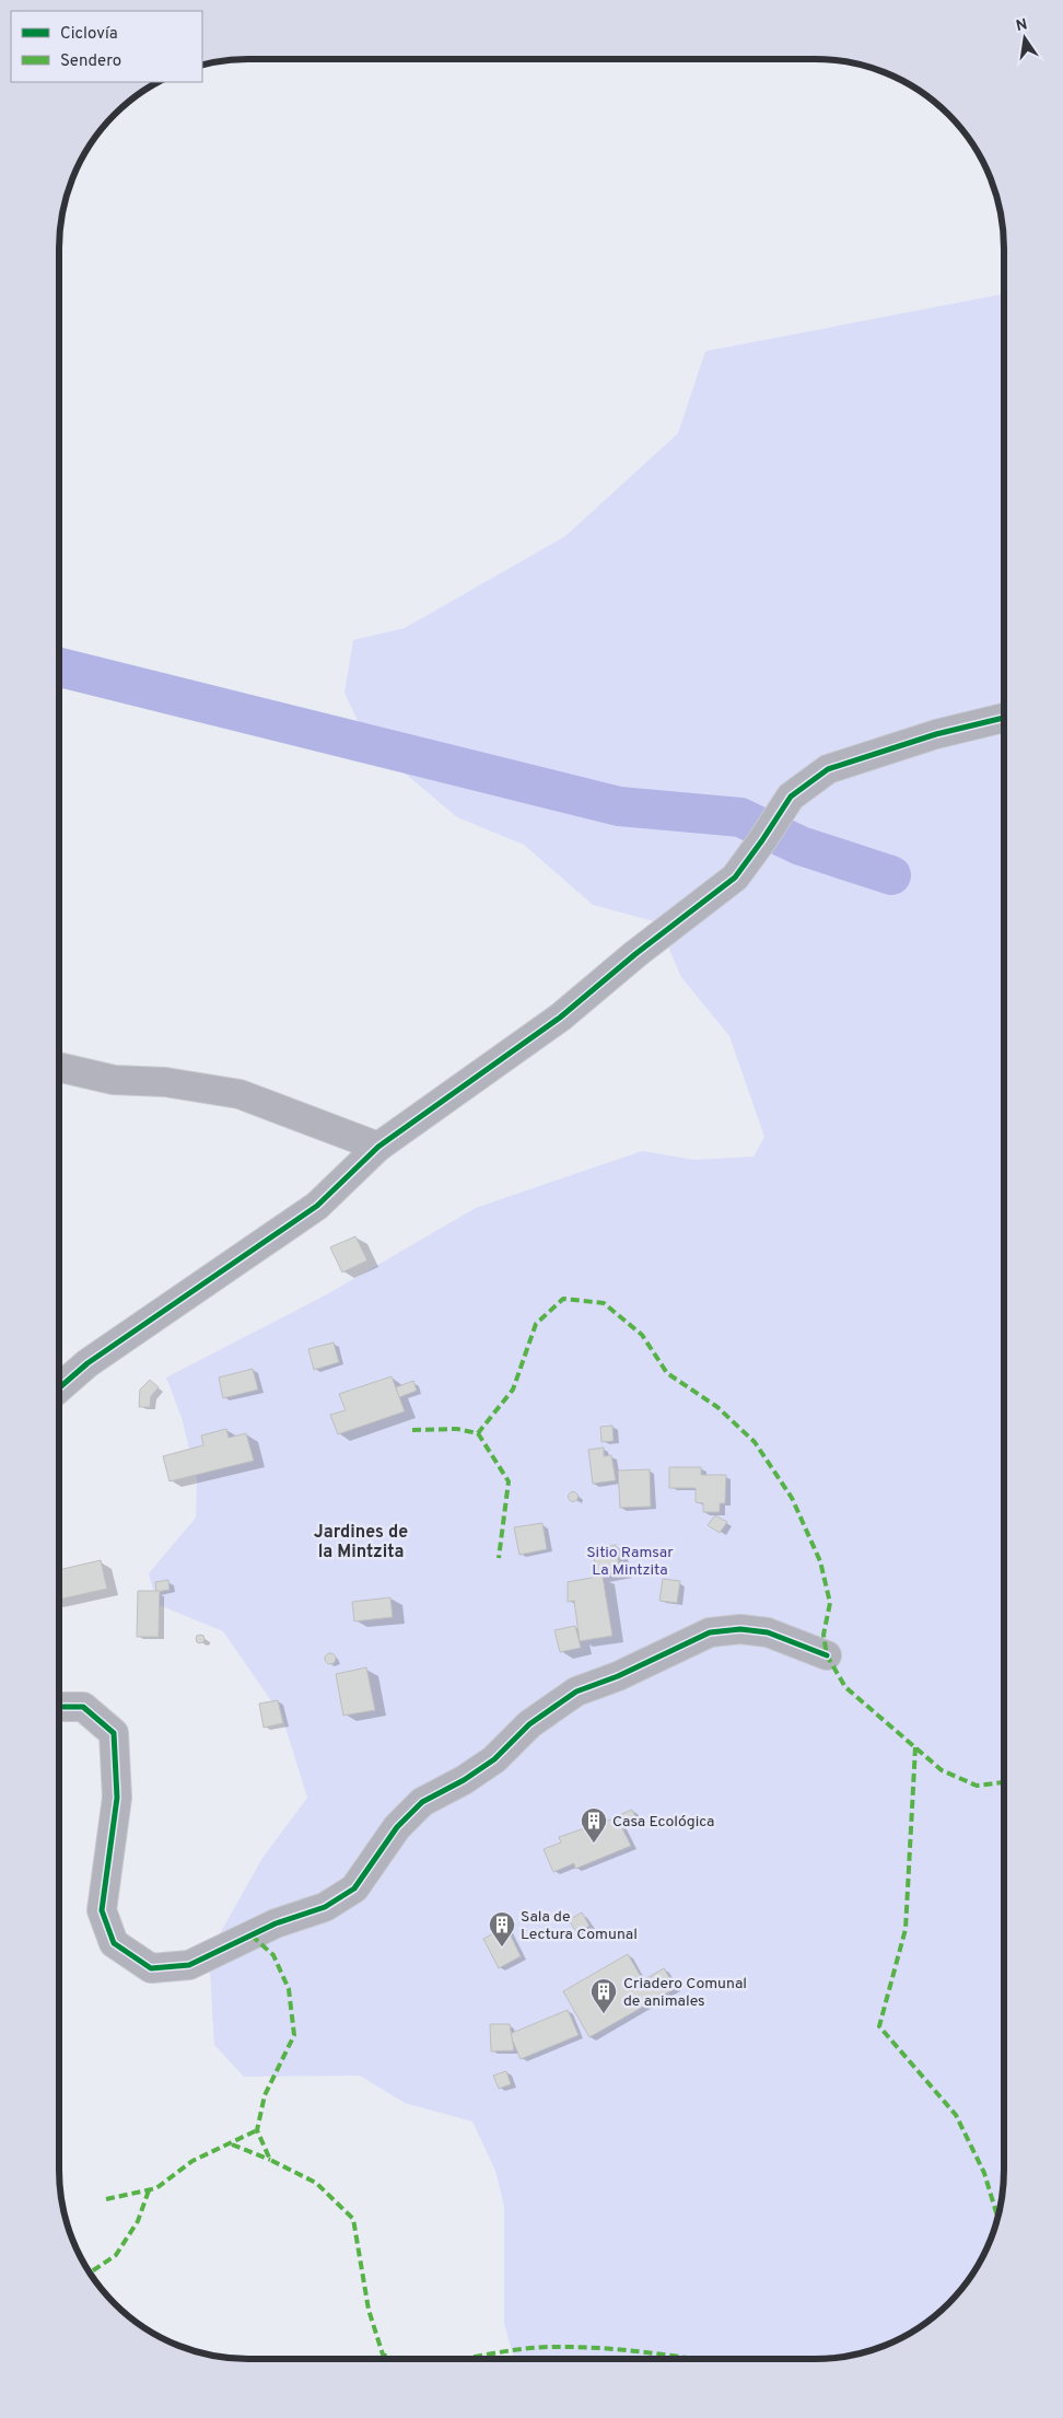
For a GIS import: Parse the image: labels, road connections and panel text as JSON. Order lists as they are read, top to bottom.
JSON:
{
  "districts": ["Jardines de la Mintzita"],
  "parks": ["Sitio Ramsar La Mintzita"],
  "places": {
    "building": ["Casa Ecológica", "Sala de Lectura Comunal", "Criadero Comunal de animales"]
  },
  "legend": ["Ciclovía", "Sendero"],
  "north": "top"
}
